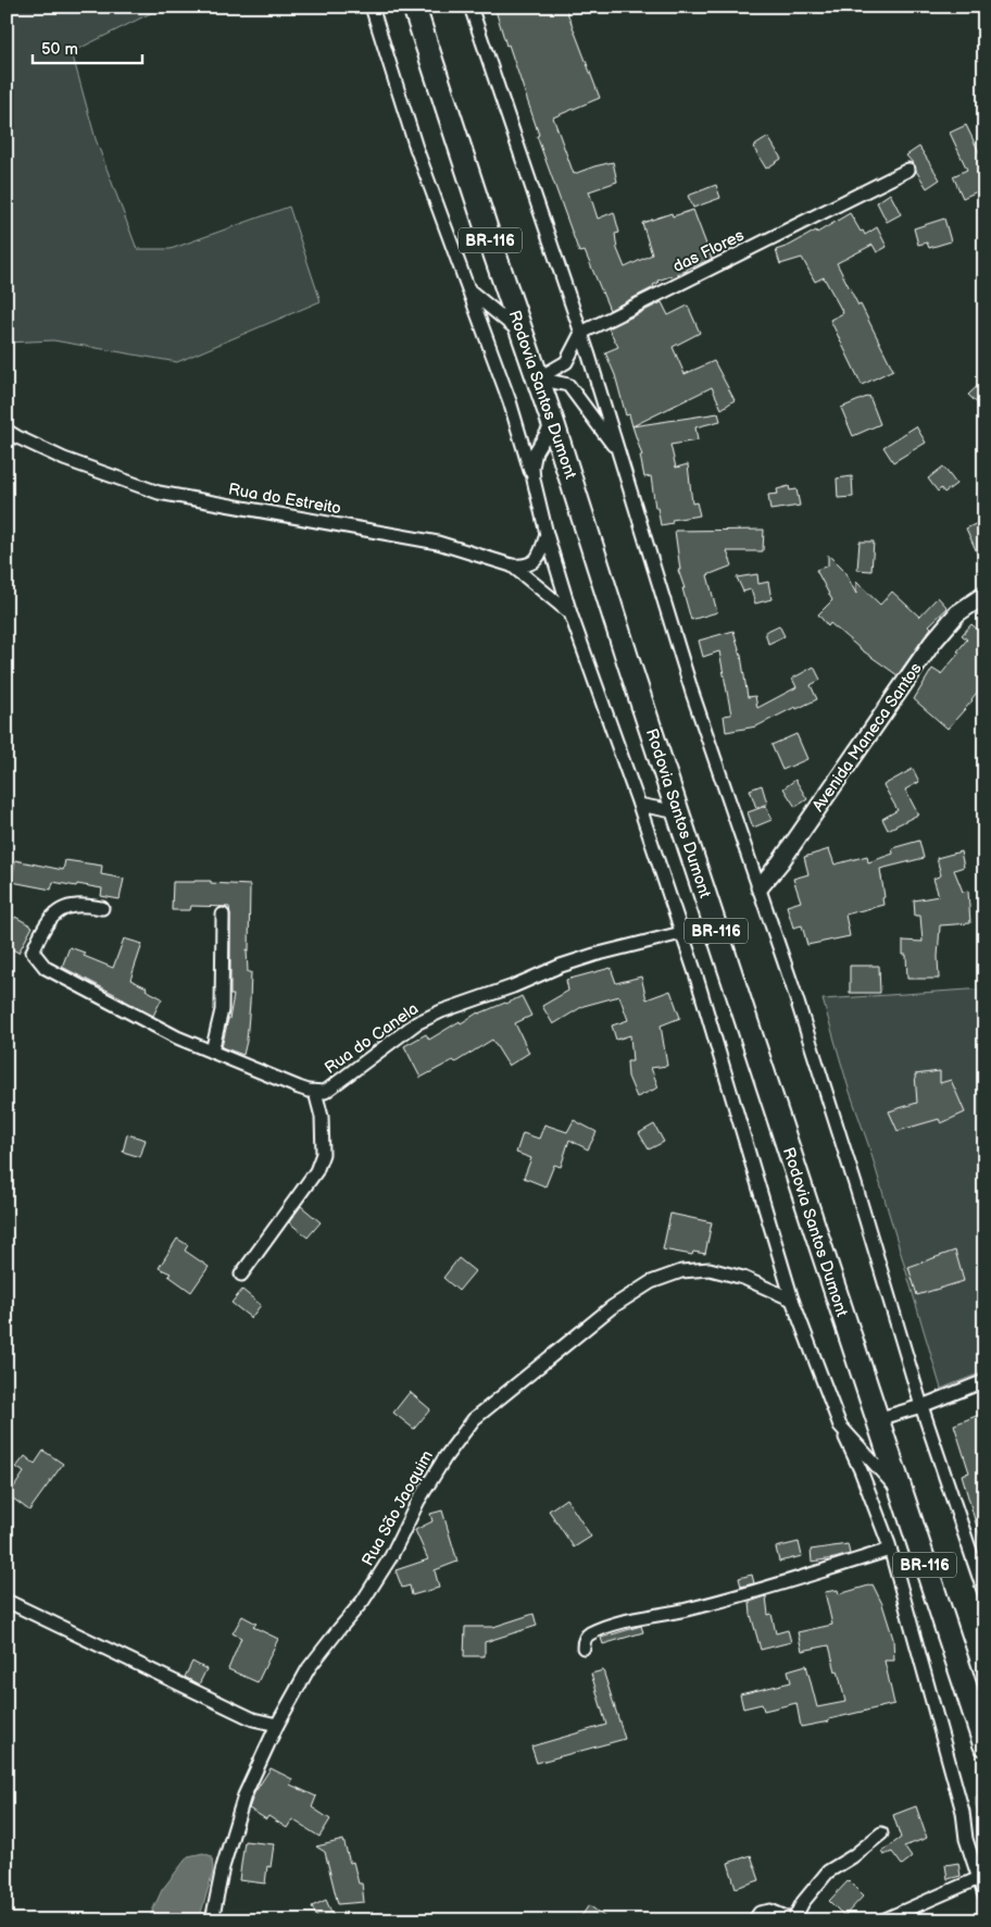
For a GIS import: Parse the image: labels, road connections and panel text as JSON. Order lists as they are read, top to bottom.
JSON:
{
  "streets": {
    "highway": ["BR-116", "Rodovia Santos Dumont"],
    "street": [
      "das Flores",
      "Rua do Estreito",
      "Avenida Maneca Santos",
      "Rua do Canela",
      "Rua São Jaoquim"
    ]
  },
  "crossings": [
    ["Rodovia Santos Dumont", "Rua do Canela"]
  ],
  "scale_bar": "50 m"
}
